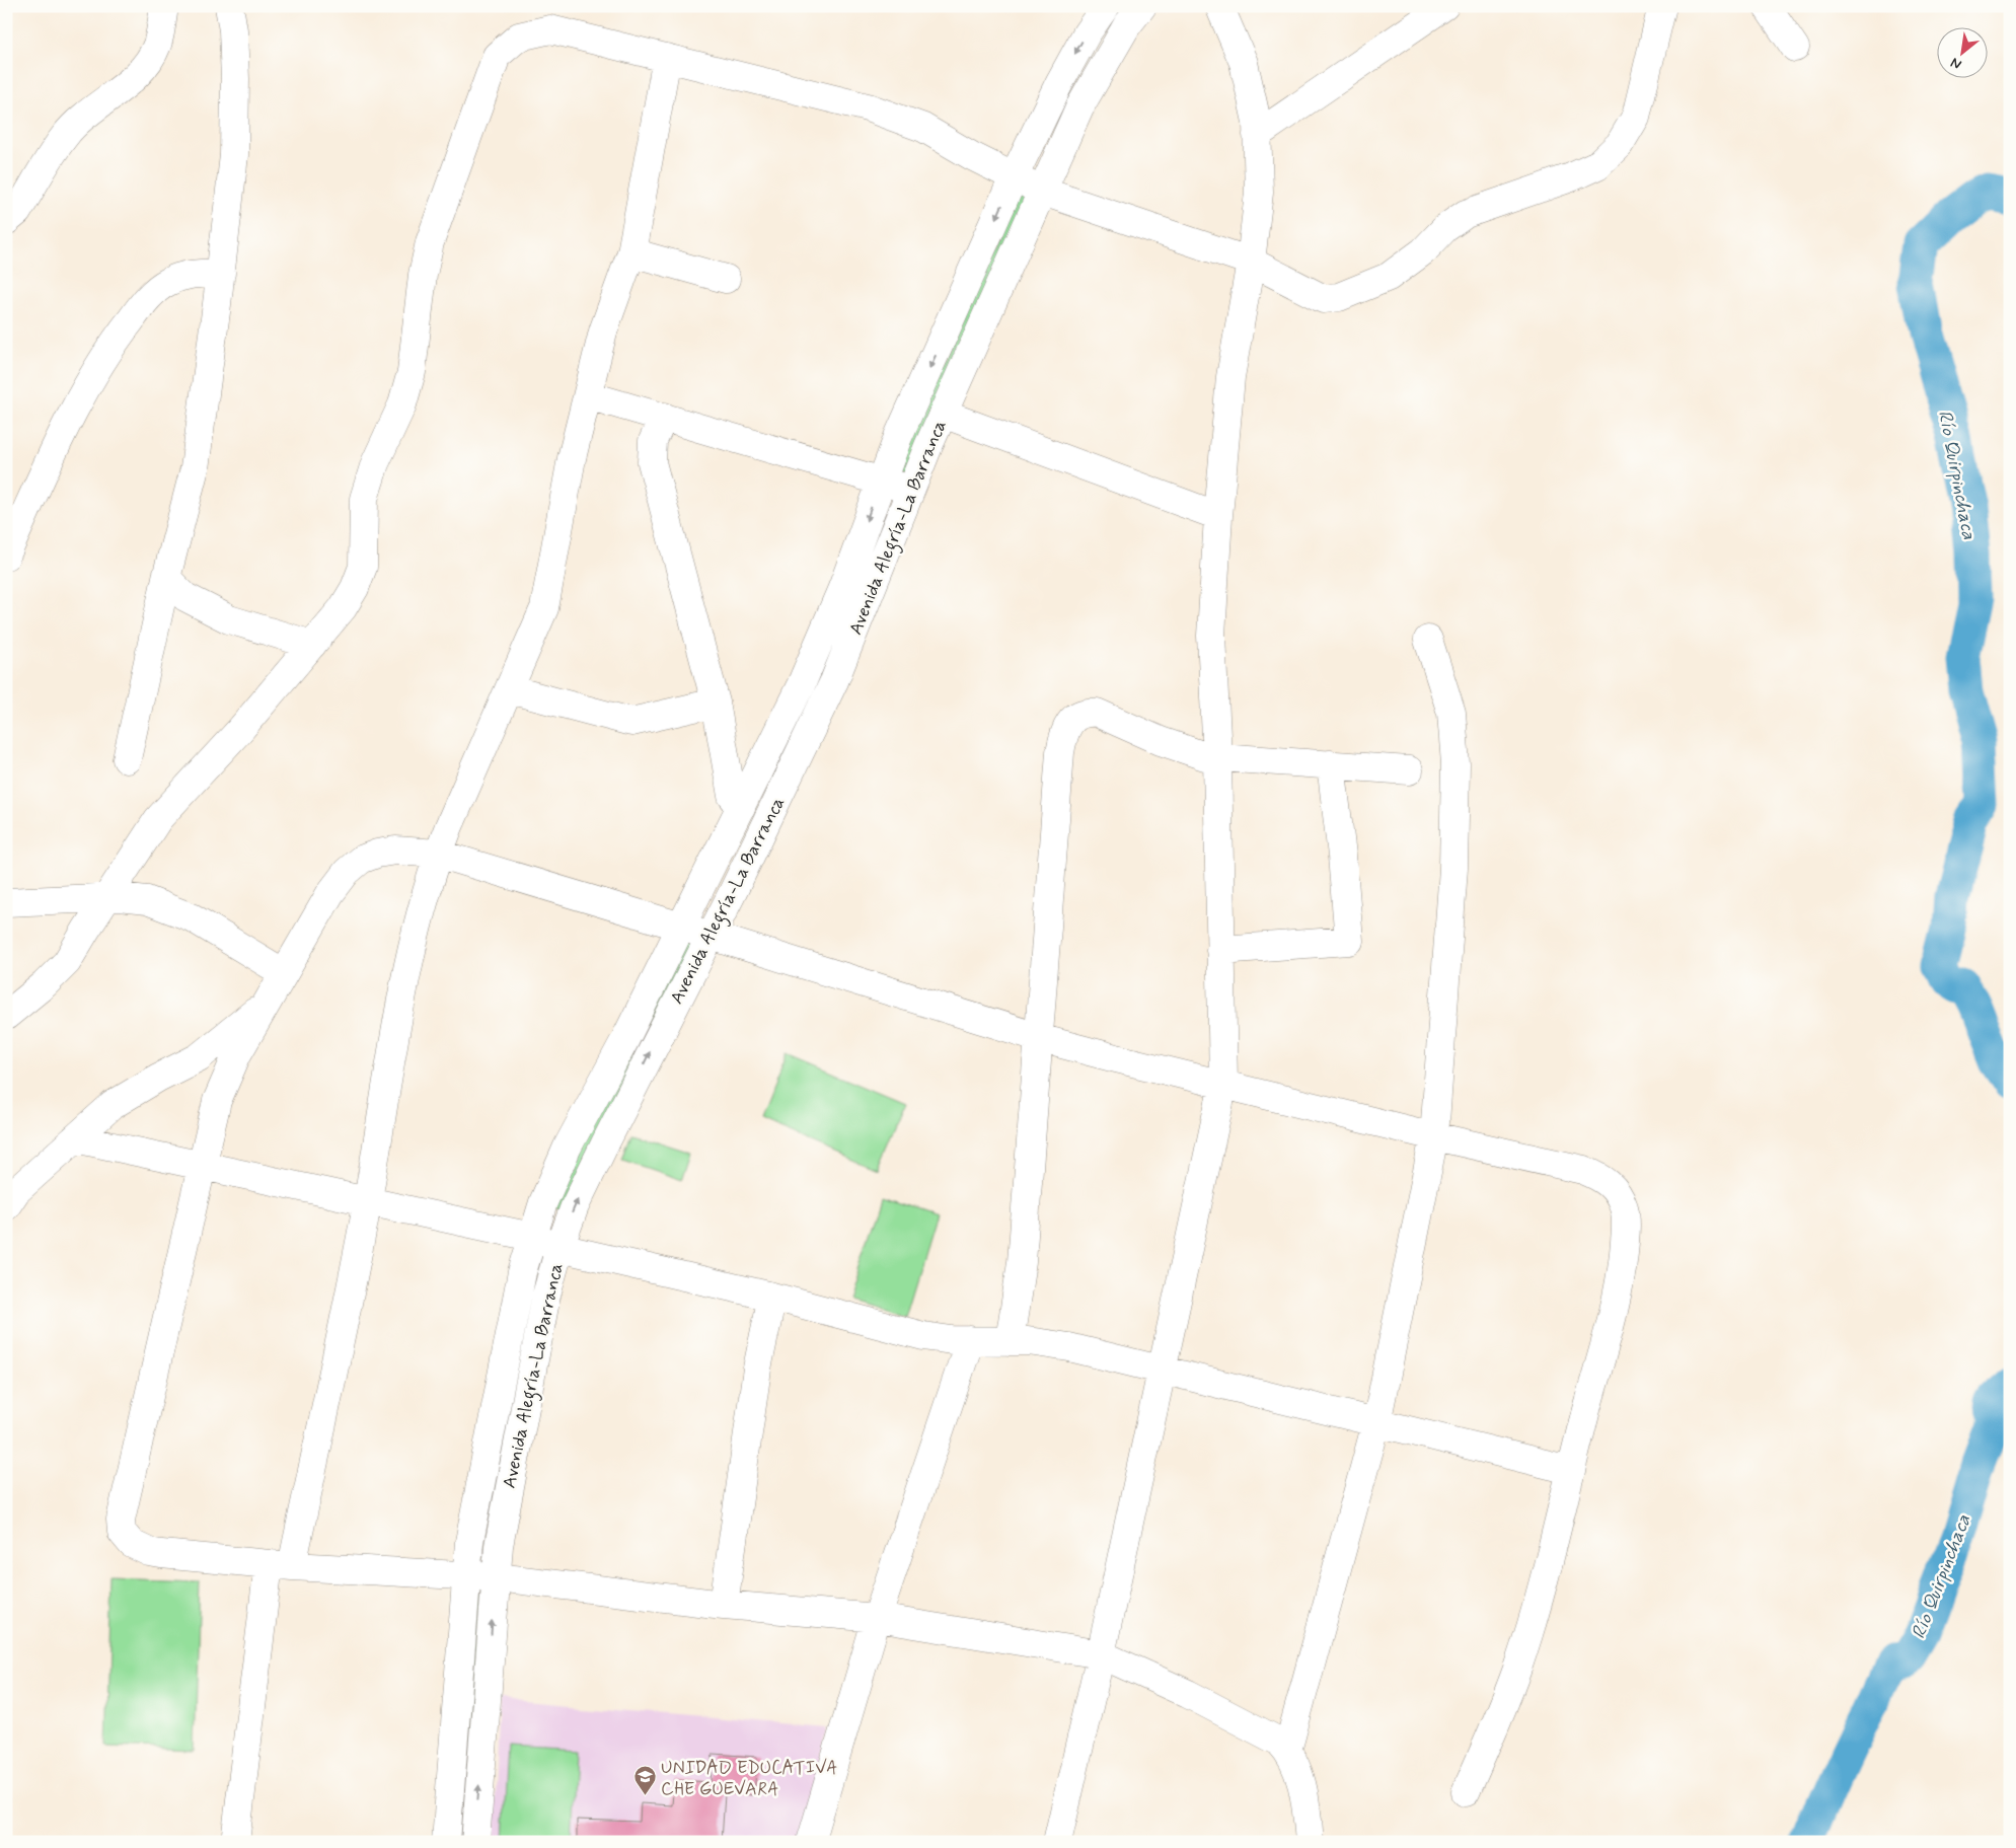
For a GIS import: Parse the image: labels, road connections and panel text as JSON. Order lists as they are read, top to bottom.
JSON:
{
  "streets": {
    "street": ["Avenida Alegría-La Barranca"]
  },
  "water": ["Río Quirpinchaca"],
  "places": {
    "school or university": ["UNIDAD EDUCATIVA CHE GUEVARA"]
  },
  "north": "bottom left"
}
